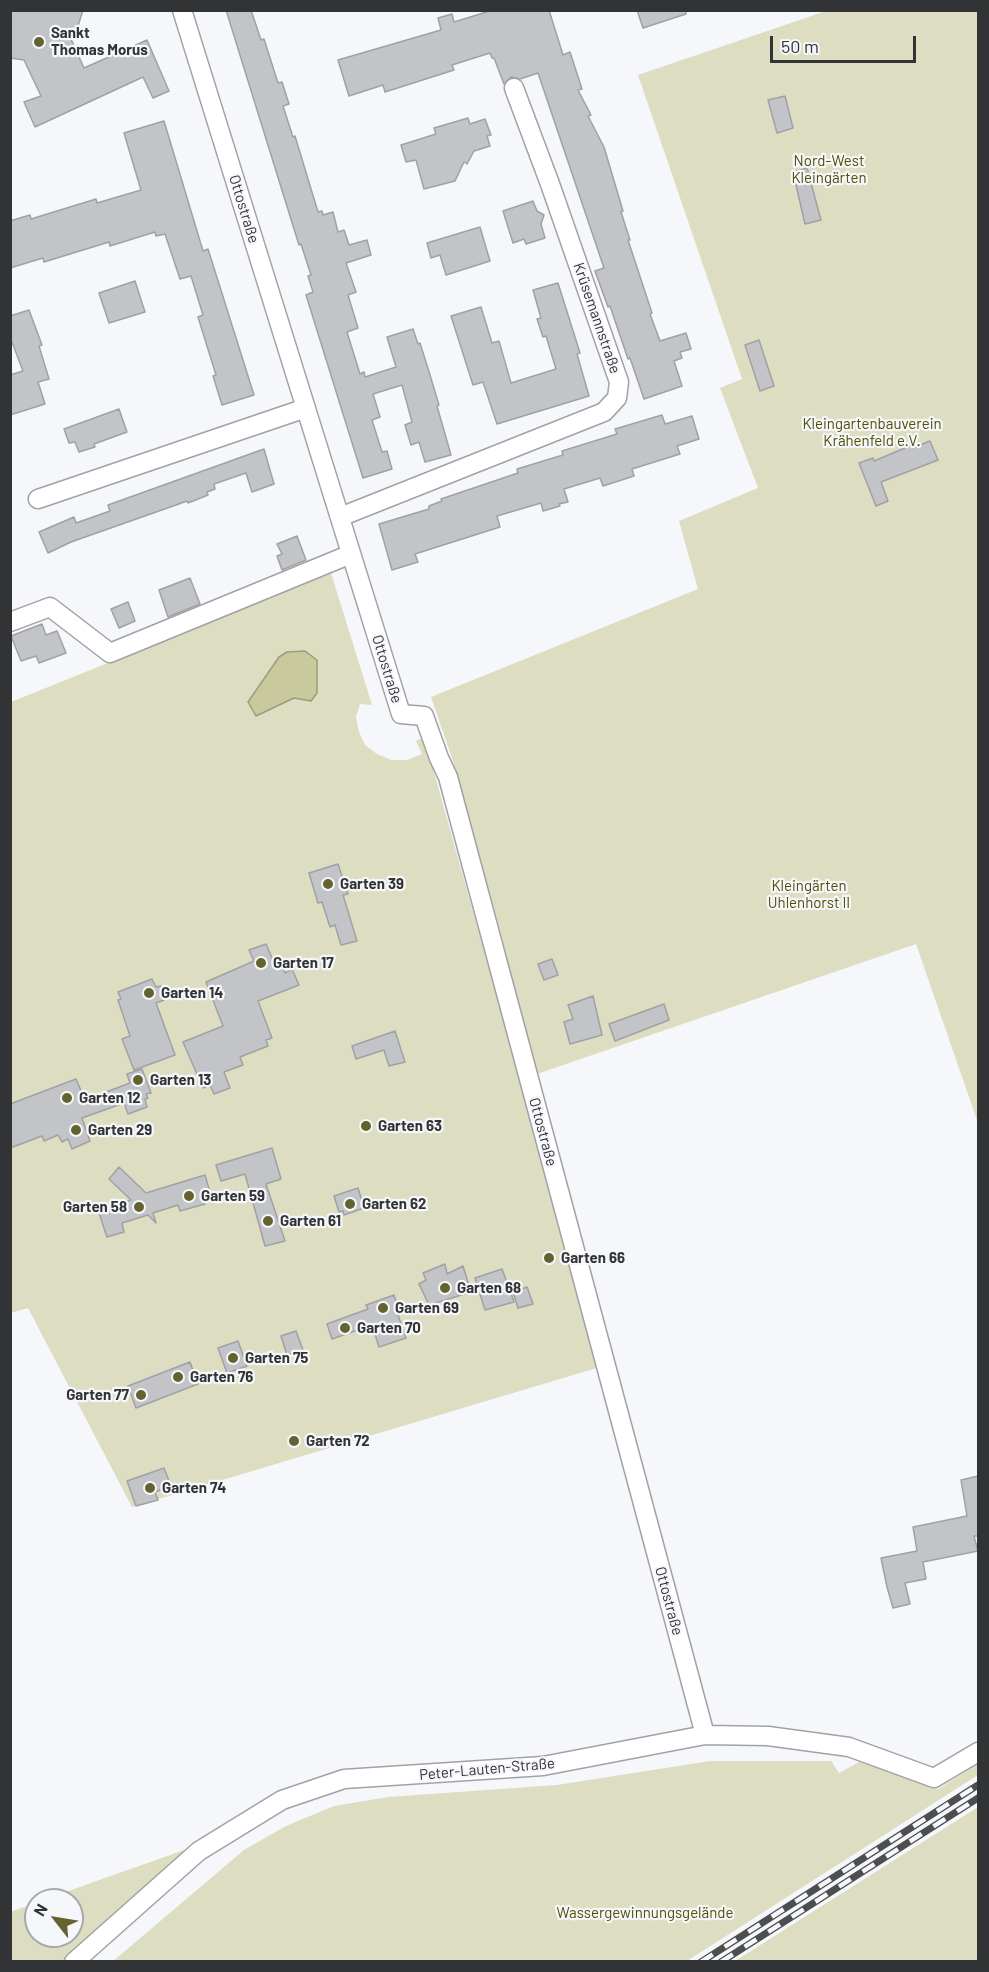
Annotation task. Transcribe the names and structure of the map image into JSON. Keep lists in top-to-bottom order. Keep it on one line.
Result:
{"streets":{"street":["Ottostraße","Krüsemannstraße","Peter-Lauten-Straße"]},"crossings":[["Ottostraße","Krüsemannstraße"],["Ottostraße","Peter-Lauten-Straße"]],"parks":["Nord-West Kleingärten","Kleingartenbauverein Krähenfeld e.V.","Kleingärten Uhlenhorst II","Wassergewinnungsgelände"],"places":["Sankt Thomas Morus","Garten 39","Garten 17","Garten 14","Garten 13","Garten 12","Garten 63","Garten 29","Garten 59","Garten 62","Garten 58","Garten 61","Garten 66","Garten 68","Garten 69","Garten 70","Garten 75","Garten 76","Garten 77","Garten 72","Garten 74"],"scale_bar":"50 m","north":"top left"}
